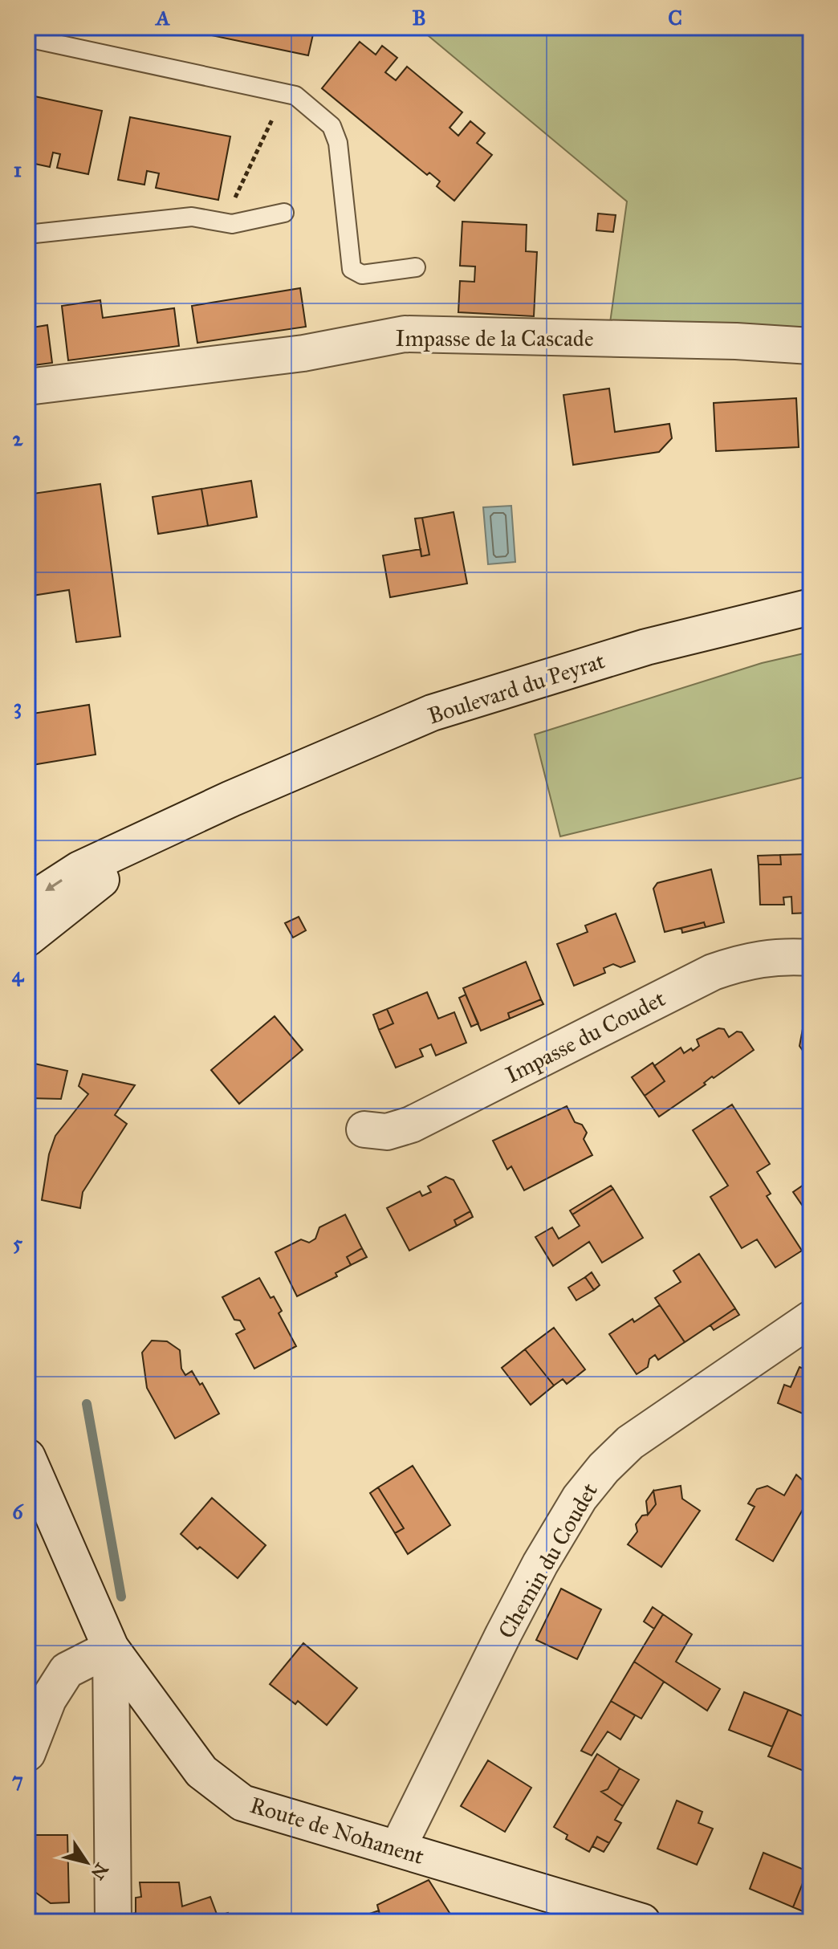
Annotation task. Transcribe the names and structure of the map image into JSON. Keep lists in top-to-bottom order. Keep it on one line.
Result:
{"streets":{"street":["Impasse de la Cascade","Boulevard du Peyrat","Impasse du Coudet","Chemin du Coudet","Route de Nohanent"]},"crossings":[["Chemin du Coudet","Route de Nohanent"]],"north":"bottom right","grid":{"columns":["A","B","C"],"rows":["1","2","3","4","5","6","7"]}}
